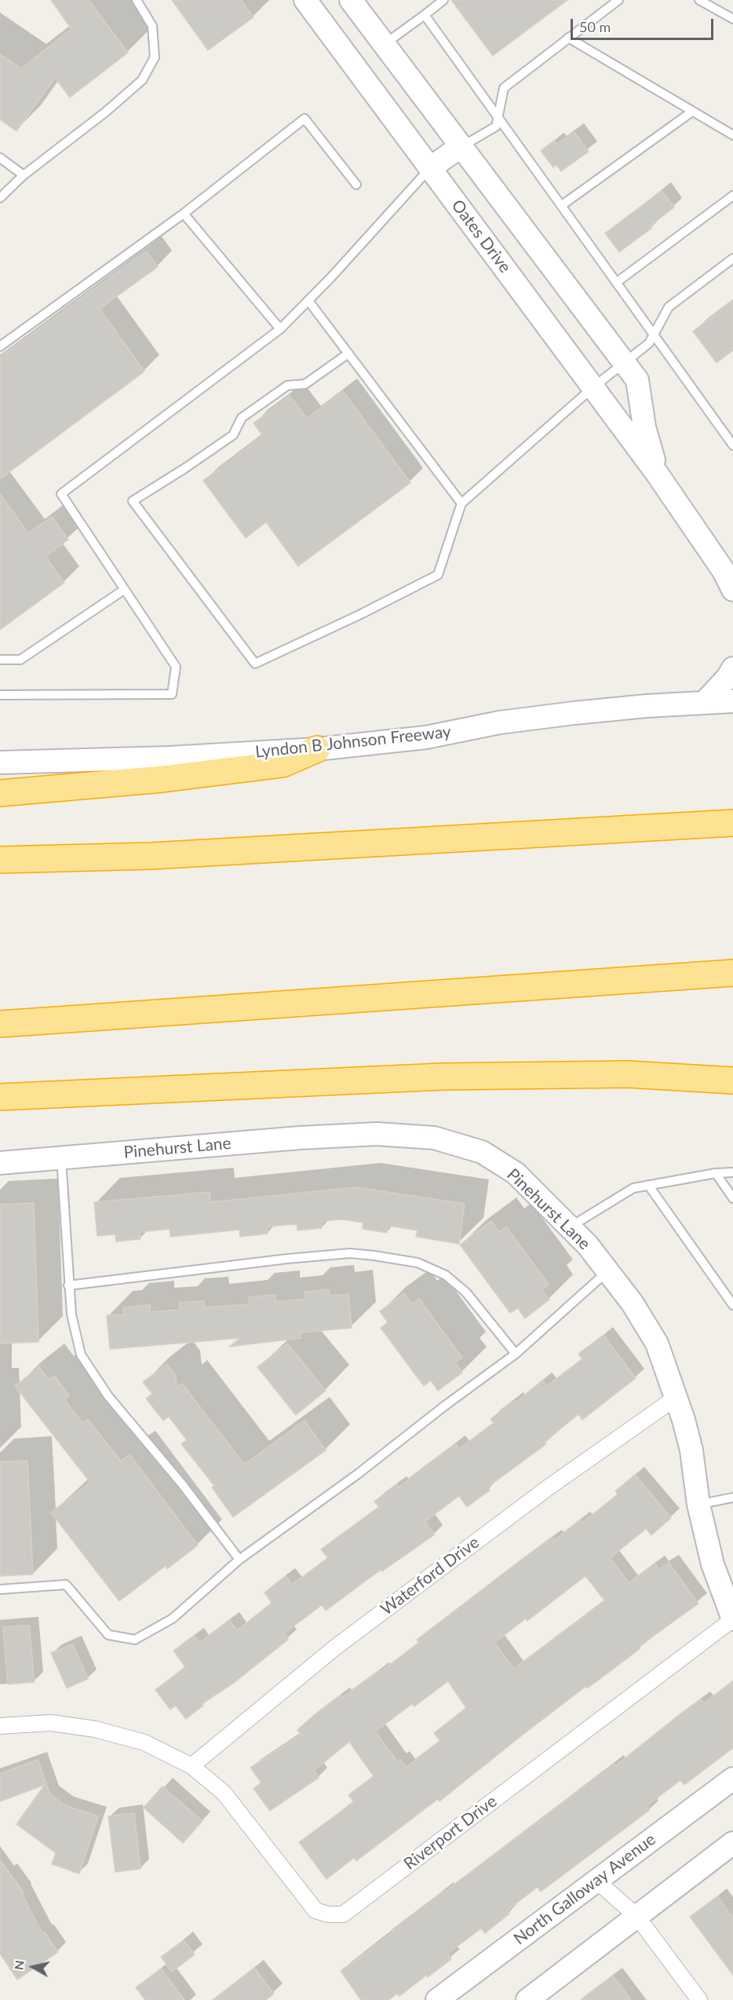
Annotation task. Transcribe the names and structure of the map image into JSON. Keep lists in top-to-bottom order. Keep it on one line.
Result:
{"streets":{"main road":["Oates Drive","Lyndon B Johnson Freeway","Pinehurst Lane","North Galloway Avenue"],"street":["Waterford Drive","Riverport Drive"]},"crossings":[["Pinehurst Lane","Waterford Drive"],["Pinehurst Lane","Riverport Drive"],["Waterford Drive","Riverport Drive"]],"scale_bar":"50 m","north":"left"}
